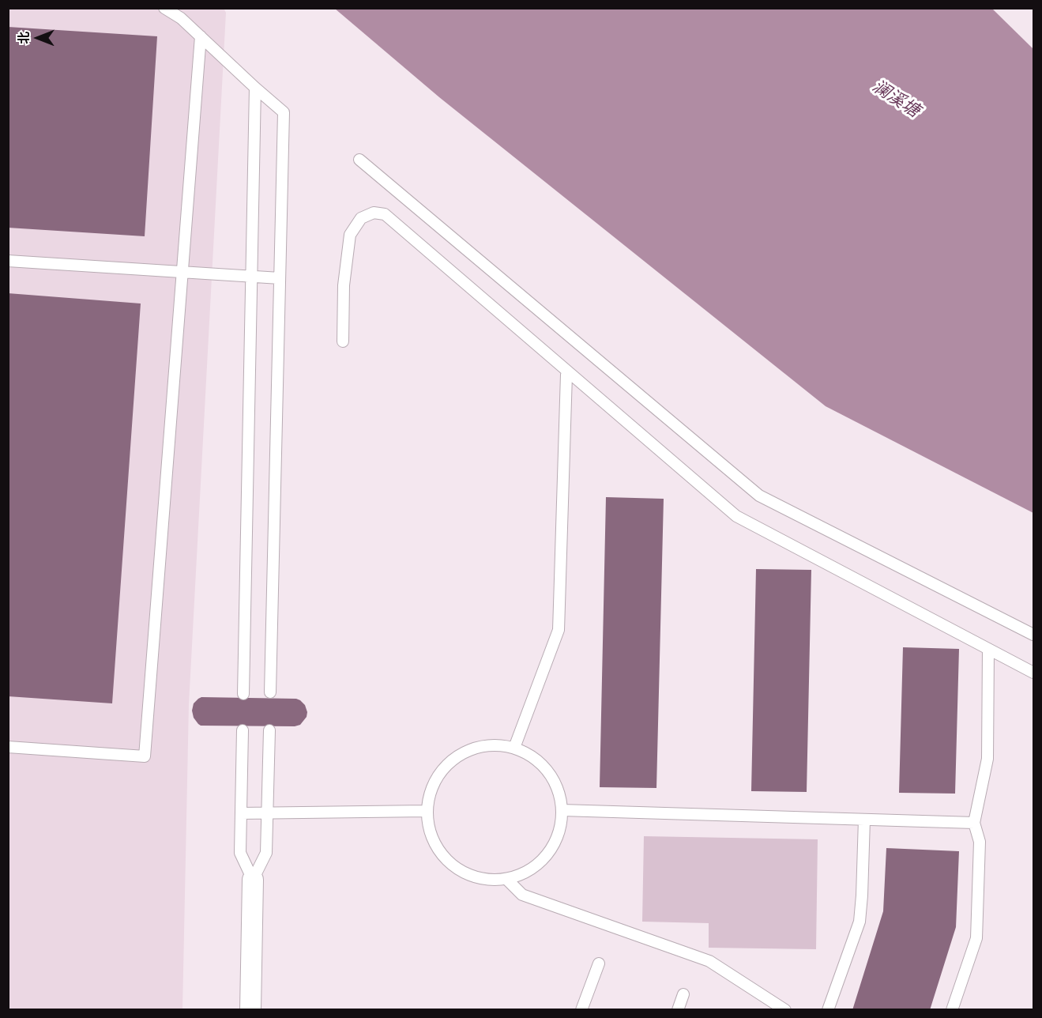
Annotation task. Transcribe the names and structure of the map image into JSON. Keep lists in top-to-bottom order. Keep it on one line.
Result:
{"water":["澜溪塘"],"north":"left"}
